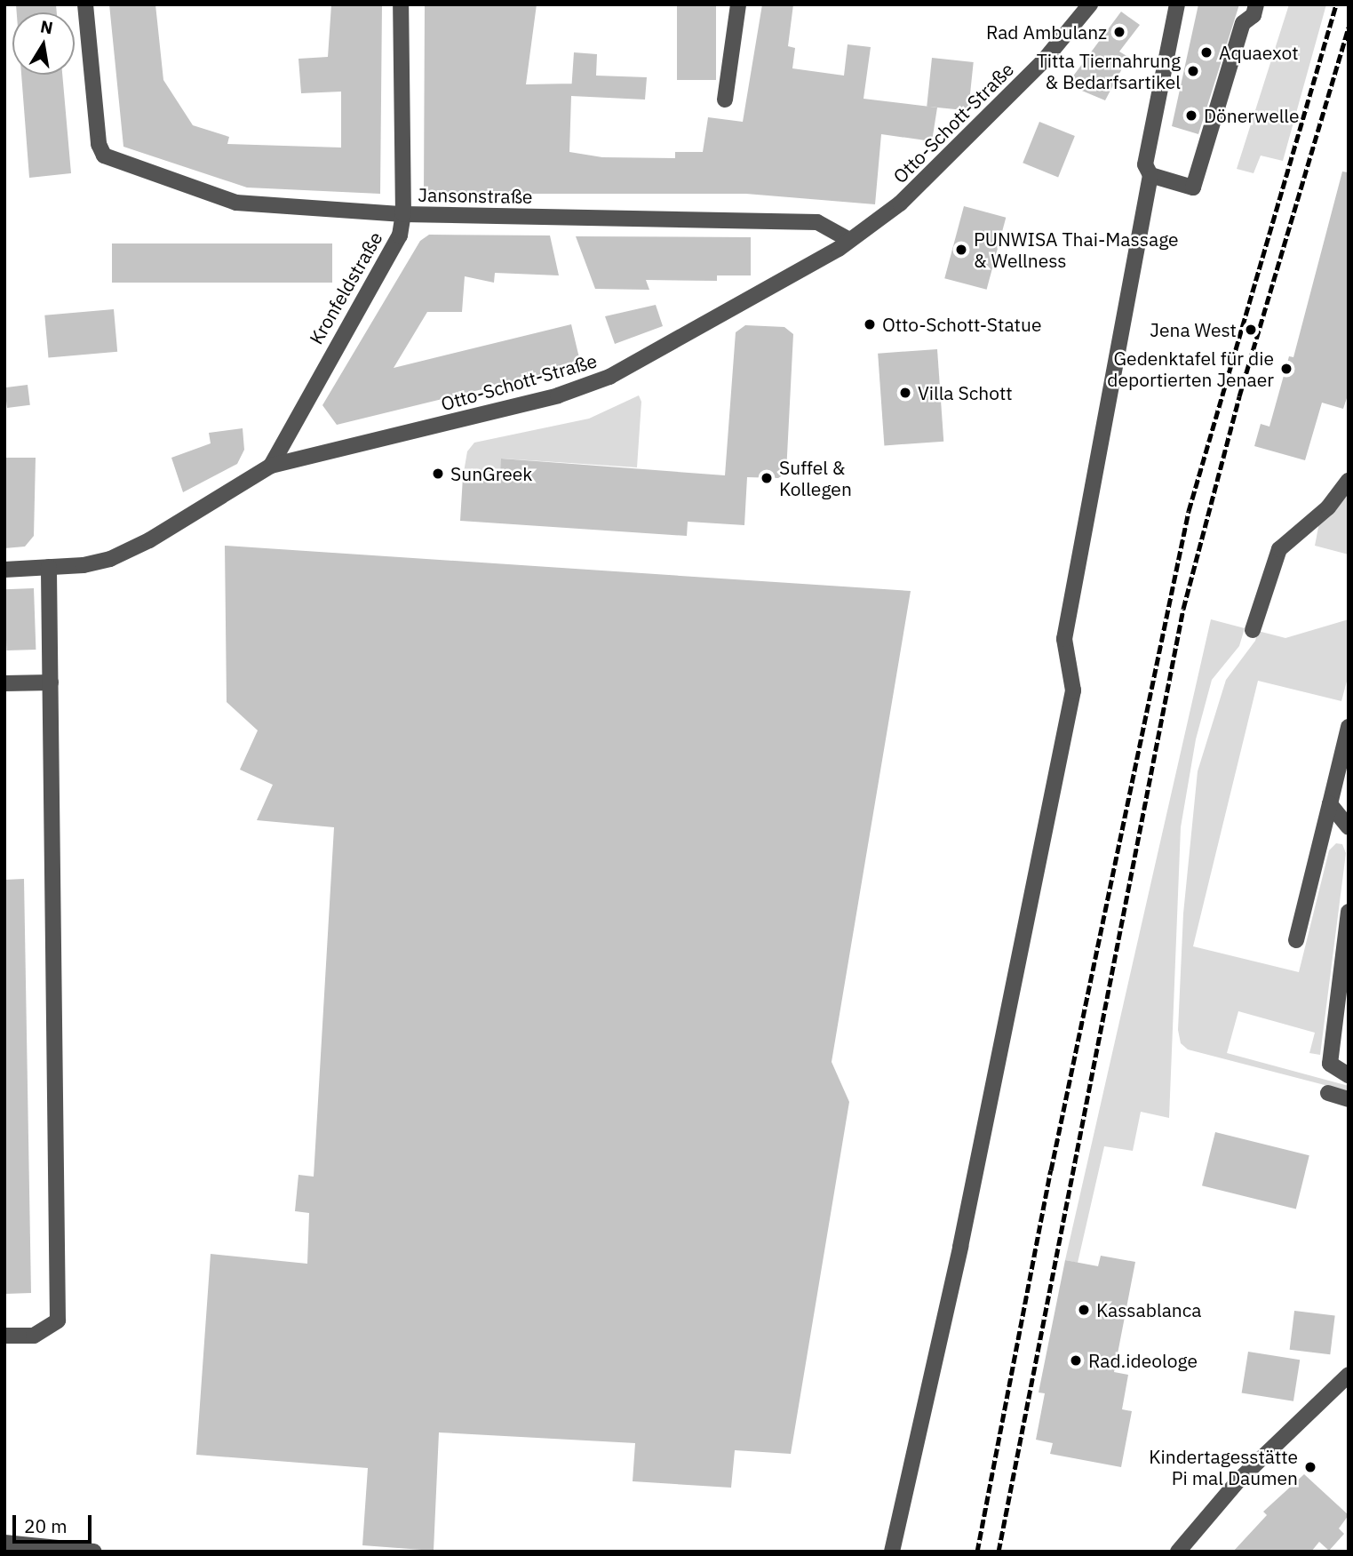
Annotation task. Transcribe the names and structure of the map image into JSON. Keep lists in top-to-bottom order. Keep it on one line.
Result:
{"streets":{"street":["Otto-Schott-Straße","Jansonstraße","Kronfeldstraße"]},"crossings":[["Otto-Schott-Straße","Jansonstraße"],["Otto-Schott-Straße","Kronfeldstraße"],["Jansonstraße","Kronfeldstraße"]],"places":["Rad Ambulanz","Aquaexot","Titta Tiernahrung & Bedarfsartikel","Dönerwelle","PUNWISA Thai-Massage & Wellness","Otto-Schott-Statue","Jena West","Gedenktafel für die deportierten Jenaer","Villa Schott","SunGreek","Suffel & Kollegen","Kassablanca","Rad.ideologe","Kindertagesstätte Pi mal Daumen"],"scale_bar":"20 m","north":"top"}
